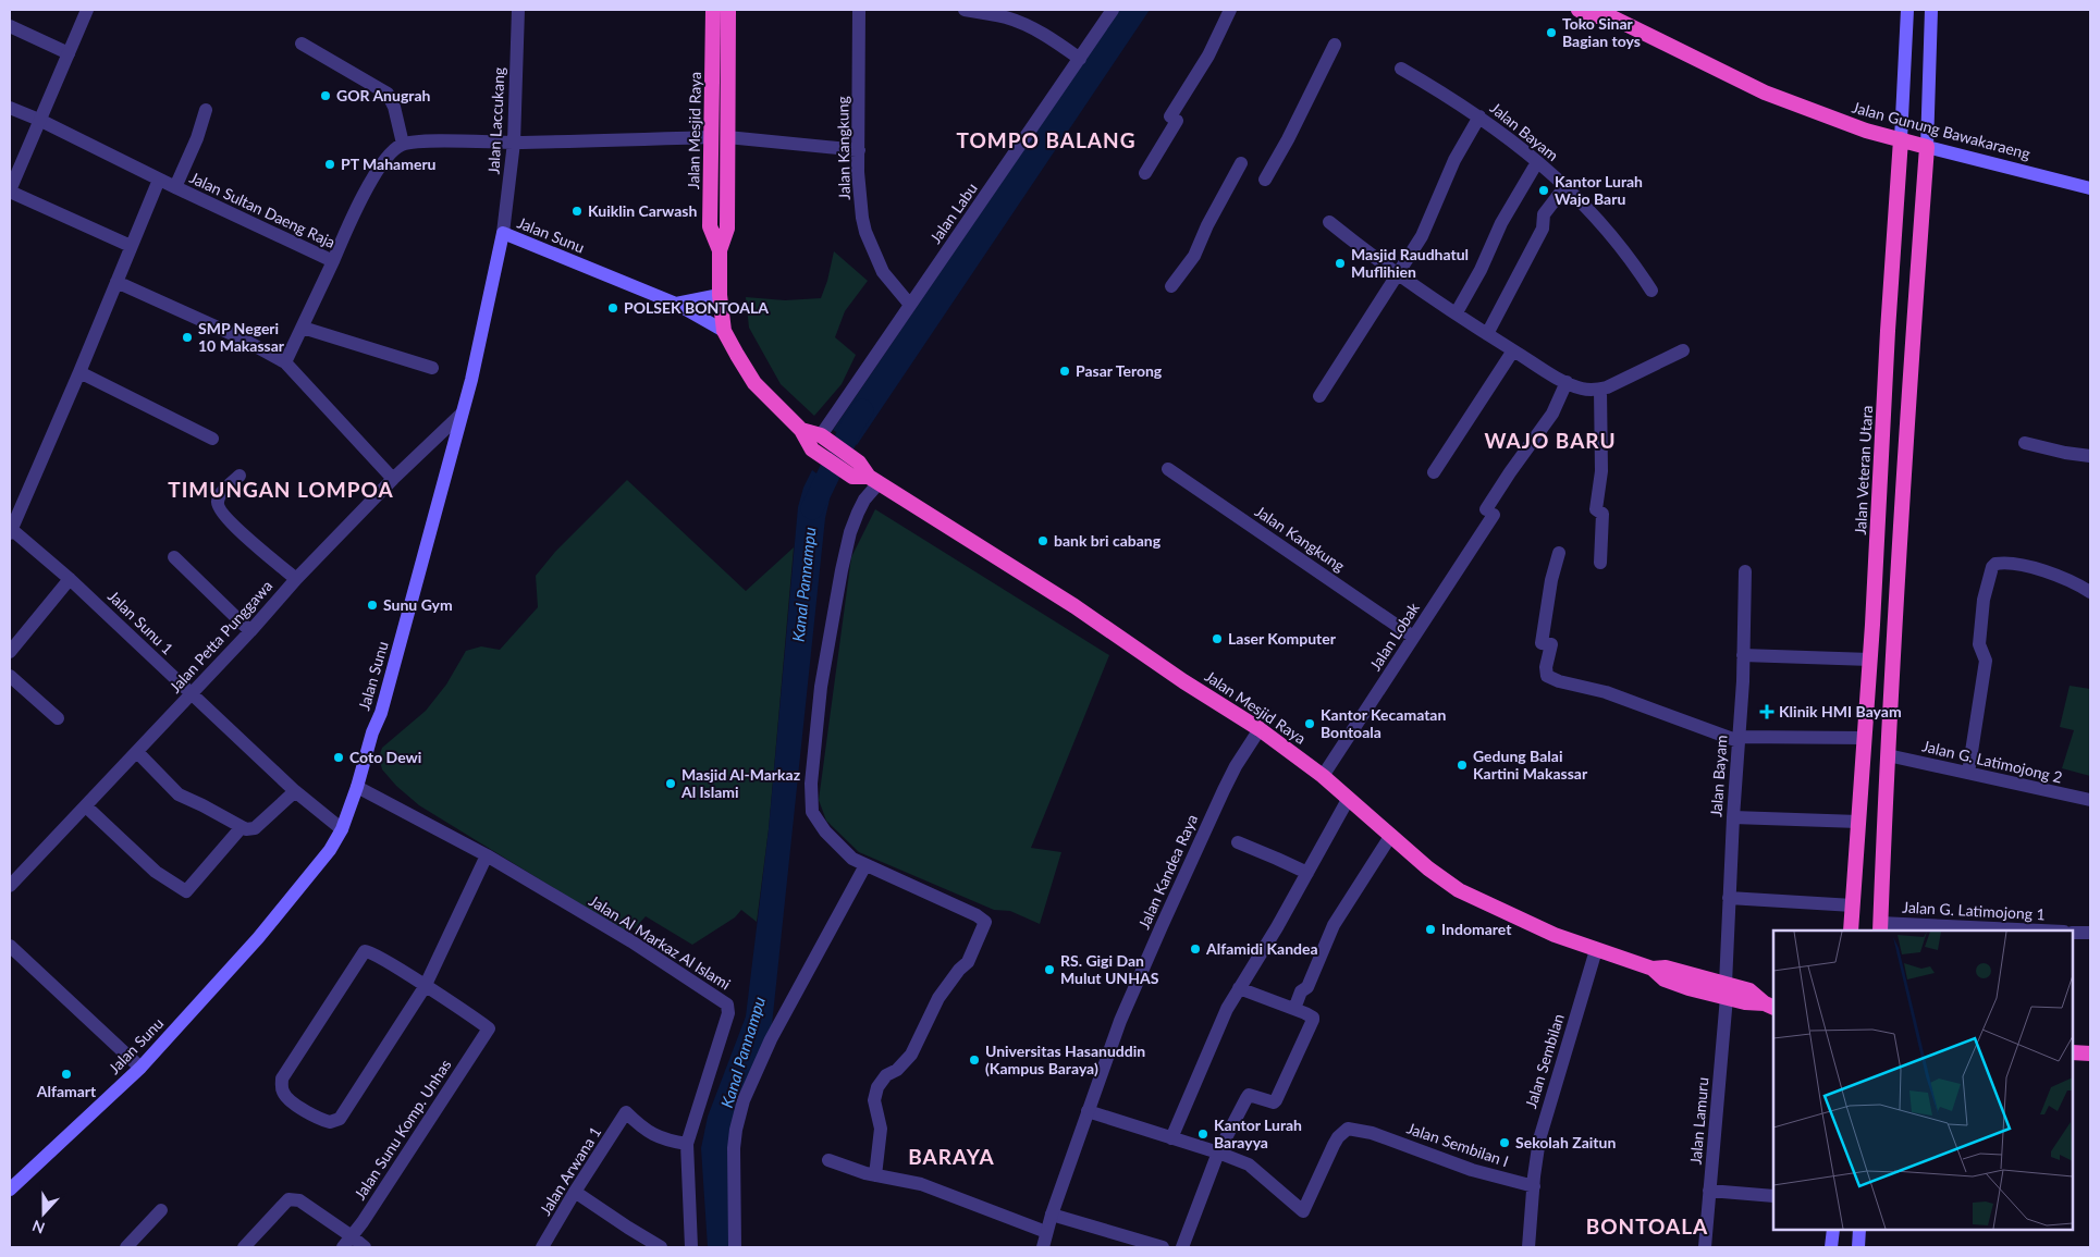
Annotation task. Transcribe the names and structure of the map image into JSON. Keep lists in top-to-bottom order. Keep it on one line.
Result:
{"streets":{"highway":["Jalan Mesjid Raya","Jalan Gunung Bawakaraeng","Jalan Veteran Utara"],"main road":["Jalan Sunu"],"street":["Jalan Laccukang","Jalan Bayam","Jalan Kangkung","Jalan Sultan Daeng Raja","Jalan Labu","Jalan Sunu 1","Jalan Petta Punggawa","Jalan Lobak","Jalan G. Latimojong 2","Jalan Kandea Raya","Jalan G. Latimojong 1","Jalan Al Markaz Al Islami","Jalan Sembilan","Jalan Lamuru","Jalan Sunu Komp. Unhas","Jalan Sembilan I","Jalan Arwana 1"]},"crossings":[["Jalan Laccukang","Jalan Sunu"],["Jalan Mesjid Raya","Jalan Bayam"],["Jalan Mesjid Raya","Jalan Labu"],["Jalan Mesjid Raya","Jalan Sunu"],["Jalan Mesjid Raya","Jalan Lobak"],["Jalan Mesjid Raya","Jalan Kandea Raya"],["Jalan Mesjid Raya","Jalan Sembilan"],["Jalan Mesjid Raya","Jalan Lamuru"],["Jalan Gunung Bawakaraeng","Jalan Veteran Utara"],["Jalan Bayam","Jalan Lamuru"],["Jalan Kangkung","Jalan Labu"],["Jalan Kangkung","Jalan Lobak"],["Jalan Sunu","Jalan Sunu 1"],["Jalan Sunu","Jalan Petta Punggawa"],["Jalan Sunu","Jalan Al Markaz Al Islami"],["Jalan Sunu 1","Jalan Petta Punggawa"],["Jalan Al Markaz Al Islami","Jalan Arwana 1"],["Jalan Sembilan","Jalan Sembilan I"]],"districts":["TOMPO BALANG","WAJO BARU","TIMUNGAN LOMPOA","BARAYA","BONTOALA"],"water":["Kanal Pannampu"],"places":{"other":["Toko Sinar Bagian toys","GOR Anugrah","PT Mahameru","Kantor Lurah Wajo Baru","Kuiklin Carwash","Masjid Raudhatul Muflihien","POLSEK BONTOALA","SMP Negeri 10 Makassar","Pasar Terong","bank bri cabang","Sunu Gym","Laser Komputer","Kantor Kecamatan Bontoala","Coto Dewi","Gedung Balai Kartini Makassar","Masjid Al-Markaz Al Islami","Indomaret","Alfamidi Kandea","RS. Gigi Dan Mulut UNHAS","Universitas Hasanuddin (Kampus Baraya)","Alfamart","Kantor Lurah Barayya","Sekolah Zaitun"],"health":["Klinik HMI Bayam"]},"north":"bottom"}
